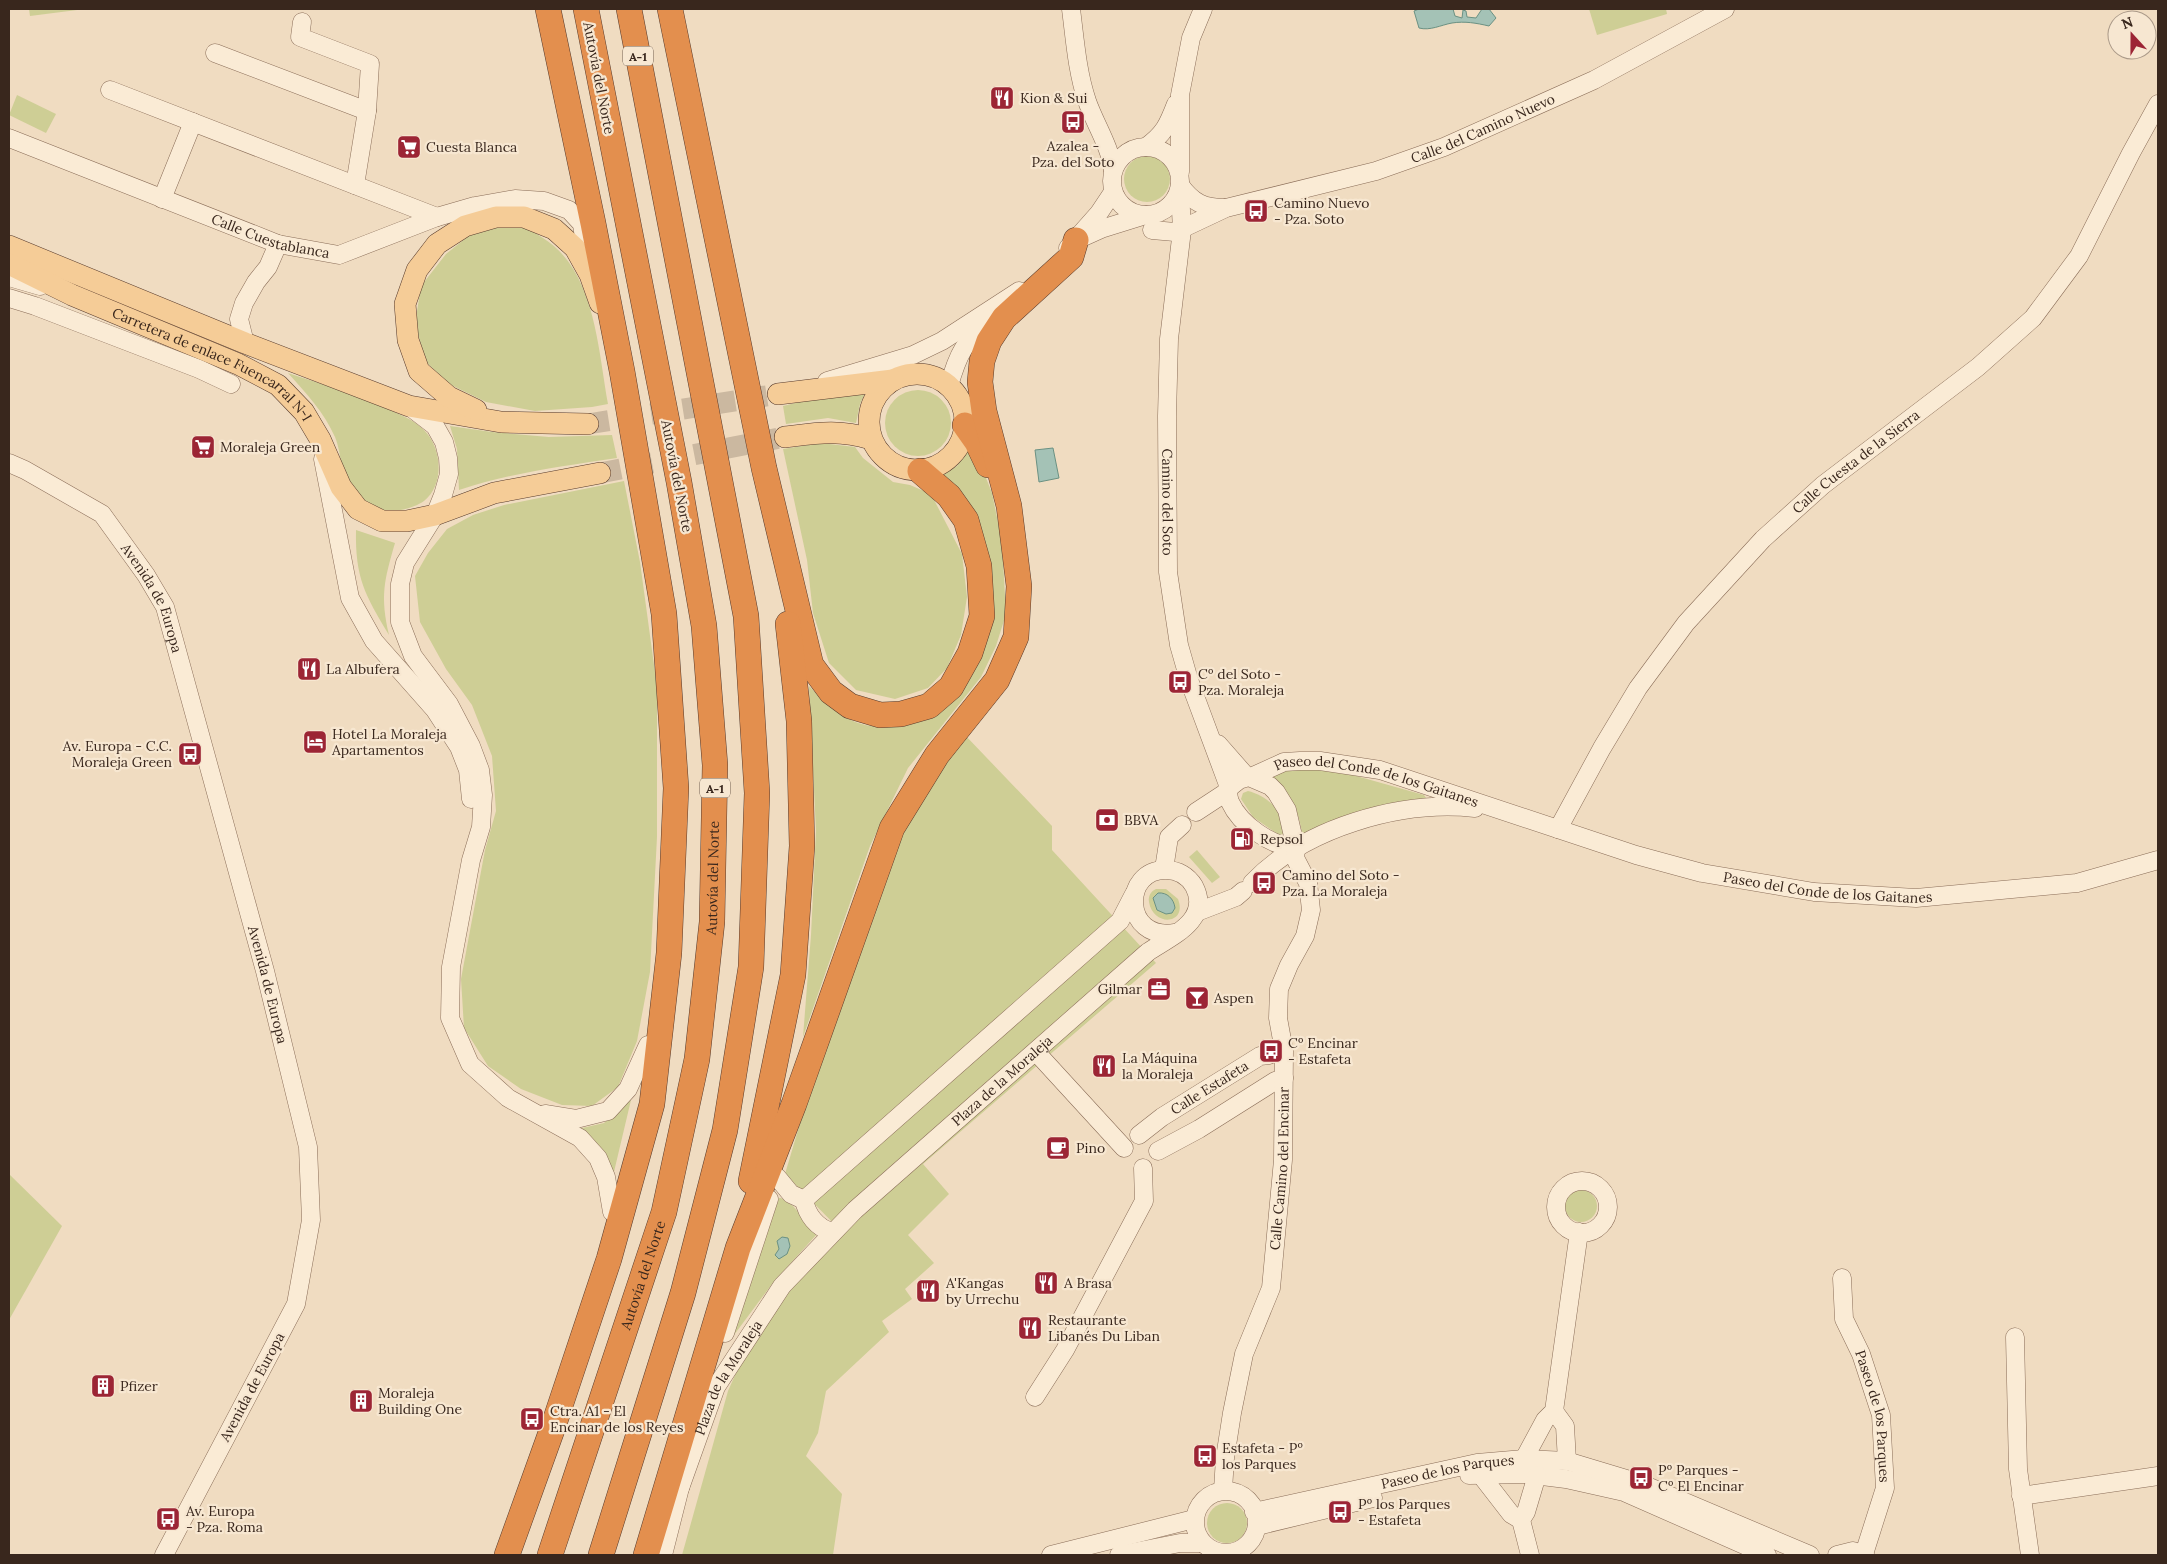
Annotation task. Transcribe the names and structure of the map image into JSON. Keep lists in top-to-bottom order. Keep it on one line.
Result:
{"streets":{"highway":["A-1","Autovía del Norte"],"main road":["Carretera de enlace Fuencarral N-I"],"street":["Calle del Camino Nuevo","Calle Cuestablanca","Calle Cuesta de la Sierra","Camino del Soto","Avenida de Europa","Paseo del Conde de los Gaitanes","Plaza de la Moraleja","Calle Estafeta","Calle Camino del Encinar","Paseo de los Parques"]},"crossings":[["Calle del Camino Nuevo","Camino del Soto"],["Calle Cuestablanca","Carretera de enlace Fuencarral N-I"],["Calle Cuesta de la Sierra","Paseo del Conde de los Gaitanes"],["Camino del Soto","Paseo del Conde de los Gaitanes"],["Paseo del Conde de los Gaitanes","Plaza de la Moraleja"],["Paseo del Conde de los Gaitanes","Calle Camino del Encinar"],["Plaza de la Moraleja","Calle Camino del Encinar"],["Calle Estafeta","Calle Camino del Encinar"],["Calle Camino del Encinar","Paseo de los Parques"]],"places":{"restaurant":["Kion & Sui","La Albufera","La Máquina la Moraleja","A Brasa","A'Kangas by Urrechu","Restaurante Libanés Du Liban"],"bus stop":["Azalea - Pza. del Soto","Camino Nuevo - Pza. Soto","Cº del Soto - Pza. Moraleja","Av. Europa - C.C. Moraleja Green","Camino del Soto - Pza. La Moraleja","Cº Encinar - Estafeta","Ctra. A1 - El Encinar de los Reyes","Estafeta - Pº los Parques","Pº Parques - Cº El Encinar","Pº los Parques - Estafeta","Av. Europa - Pza. Roma"],"supermarket":["Cuesta Blanca","Moraleja Green"],"hotel":["Hotel La Moraleja Apartamentos"],"bank":["BBVA"],"fuel station":["Repsol"],"office":["Gilmar"],"bar":["Aspen"],"cafe":["Pino"],"building":["Pfizer","Moraleja Building One"]},"north":"top"}
